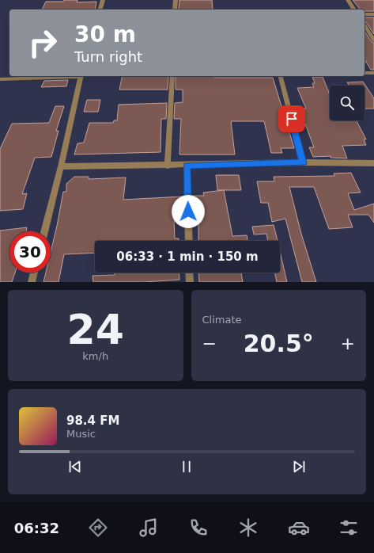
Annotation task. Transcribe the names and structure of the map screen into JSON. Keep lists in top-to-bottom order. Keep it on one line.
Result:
{"page":{"turn":["30 m","Turn right"],"limit":"30","trip":"06:33 · 1 min · 150 m","tile":[["24","km/h"],"Climate"],"heat":["−","20.5°","+"],"song":["98.4 FM","Music"],"tabs":"06:32"}}
